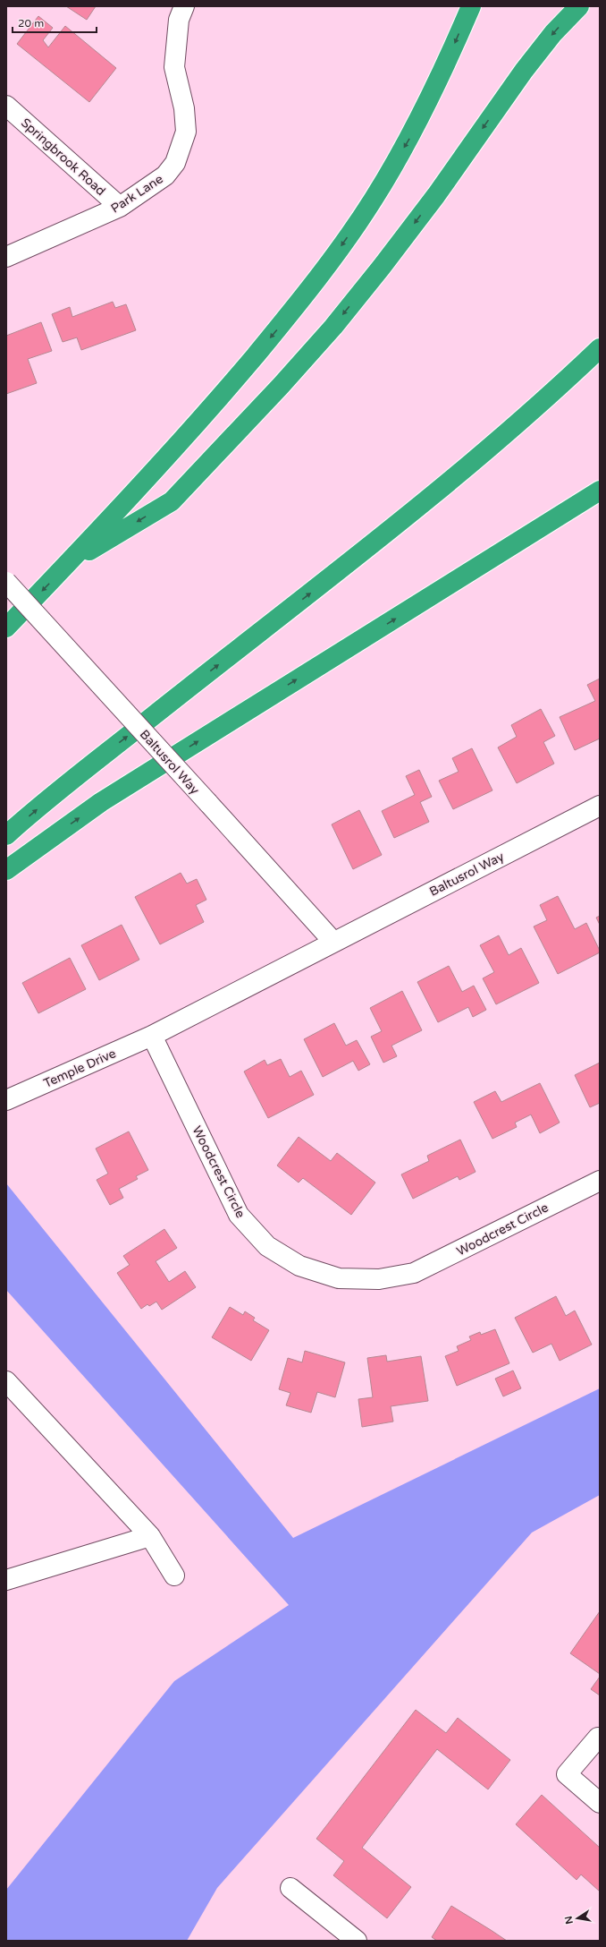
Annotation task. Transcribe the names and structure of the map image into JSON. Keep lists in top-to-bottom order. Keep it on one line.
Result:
{"streets":{"street":["Springbrook Road","Park Lane","Baltusrol Way","Temple Drive","Woodcrest Circle"]},"crossings":[["Springbrook Road","Park Lane"],["Baltusrol Way","Temple Drive"],["Baltusrol Way","Woodcrest Circle"],["Temple Drive","Woodcrest Circle"]],"scale_bar":"20 m","north":"left"}
